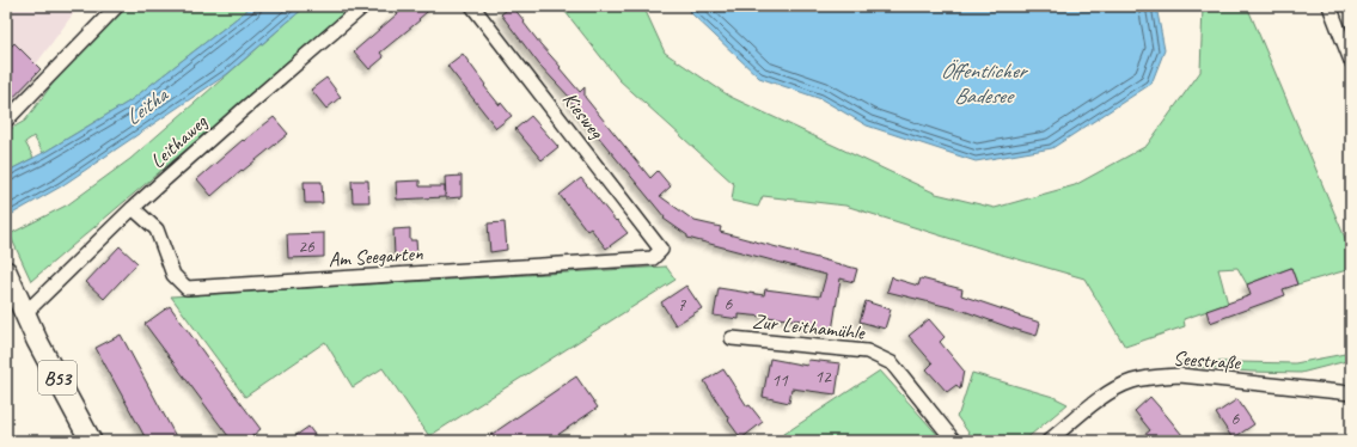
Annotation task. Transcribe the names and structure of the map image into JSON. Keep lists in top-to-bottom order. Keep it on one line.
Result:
{"streets":{"main road":["B53"],"street":["Kiesweg","Leithaweg","Am Seegarten","Zur Leithamühle","Seestraße"]},"crossings":[["Kiesweg","Am Seegarten"],["Leithaweg","Am Seegarten"],["Leithaweg","B53"]],"water":["Öffentlicher Badesee","Leitha"],"house_numbers":["26","6","7","12","11","6"]}
